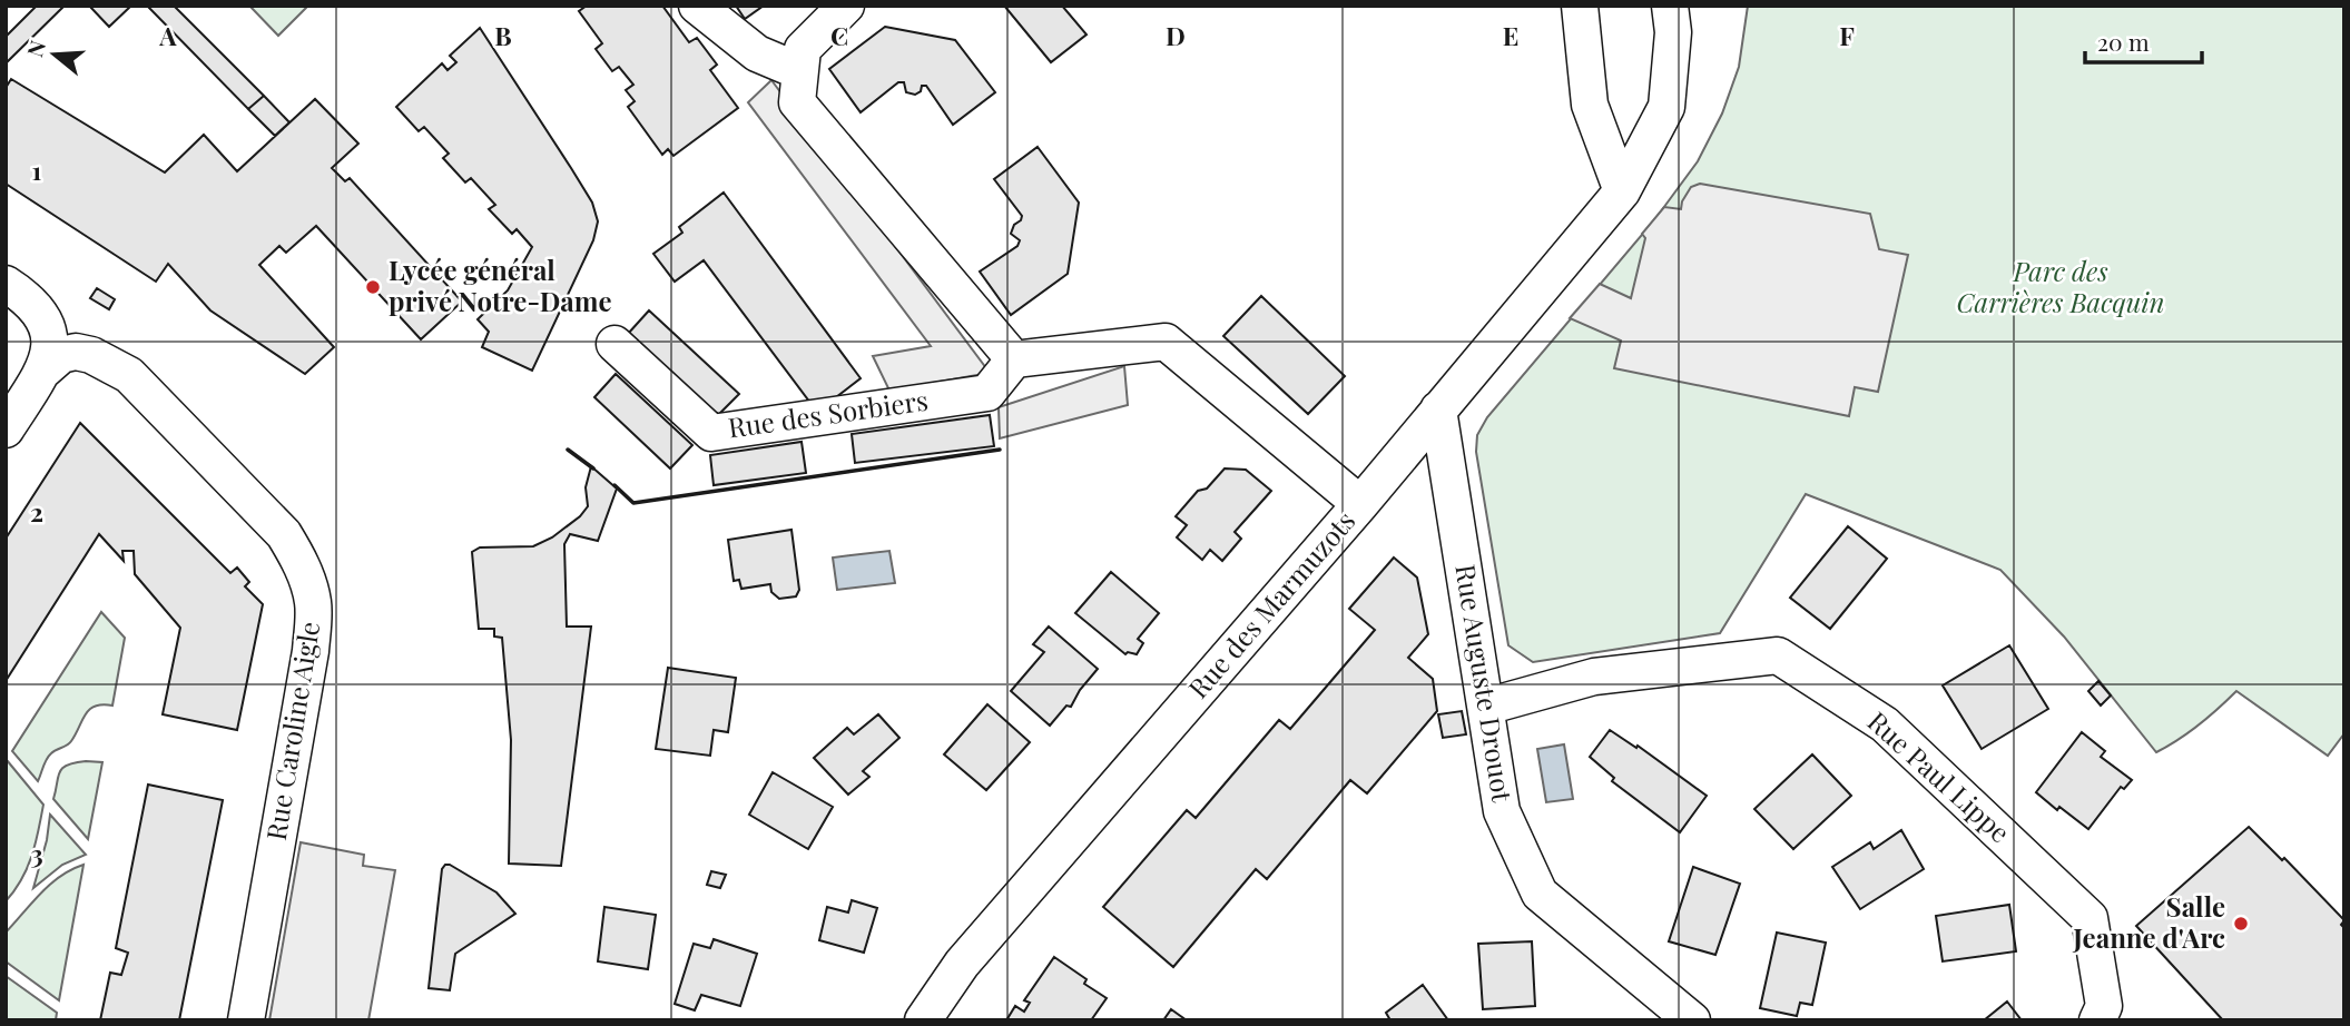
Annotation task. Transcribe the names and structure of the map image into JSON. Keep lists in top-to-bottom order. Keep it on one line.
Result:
{"streets":{"street":["Rue des Sorbiers","Rue des Marmuzots","Rue Auguste Drouot","Rue Caroline Aigle","Rue Paul Lippe"]},"crossings":[["Rue des Marmuzots","Rue Auguste Drouot"],["Rue Auguste Drouot","Rue Paul Lippe"]],"parks":["Parc des Carrières Bacquin"],"places":["Lycée général privé Notre-Dame","Salle Jeanne d'Arc"],"scale_bar":"20 m","north":"left","grid":{"columns":["A","B","C","D","E","F"],"rows":["1","2","3"]}}
